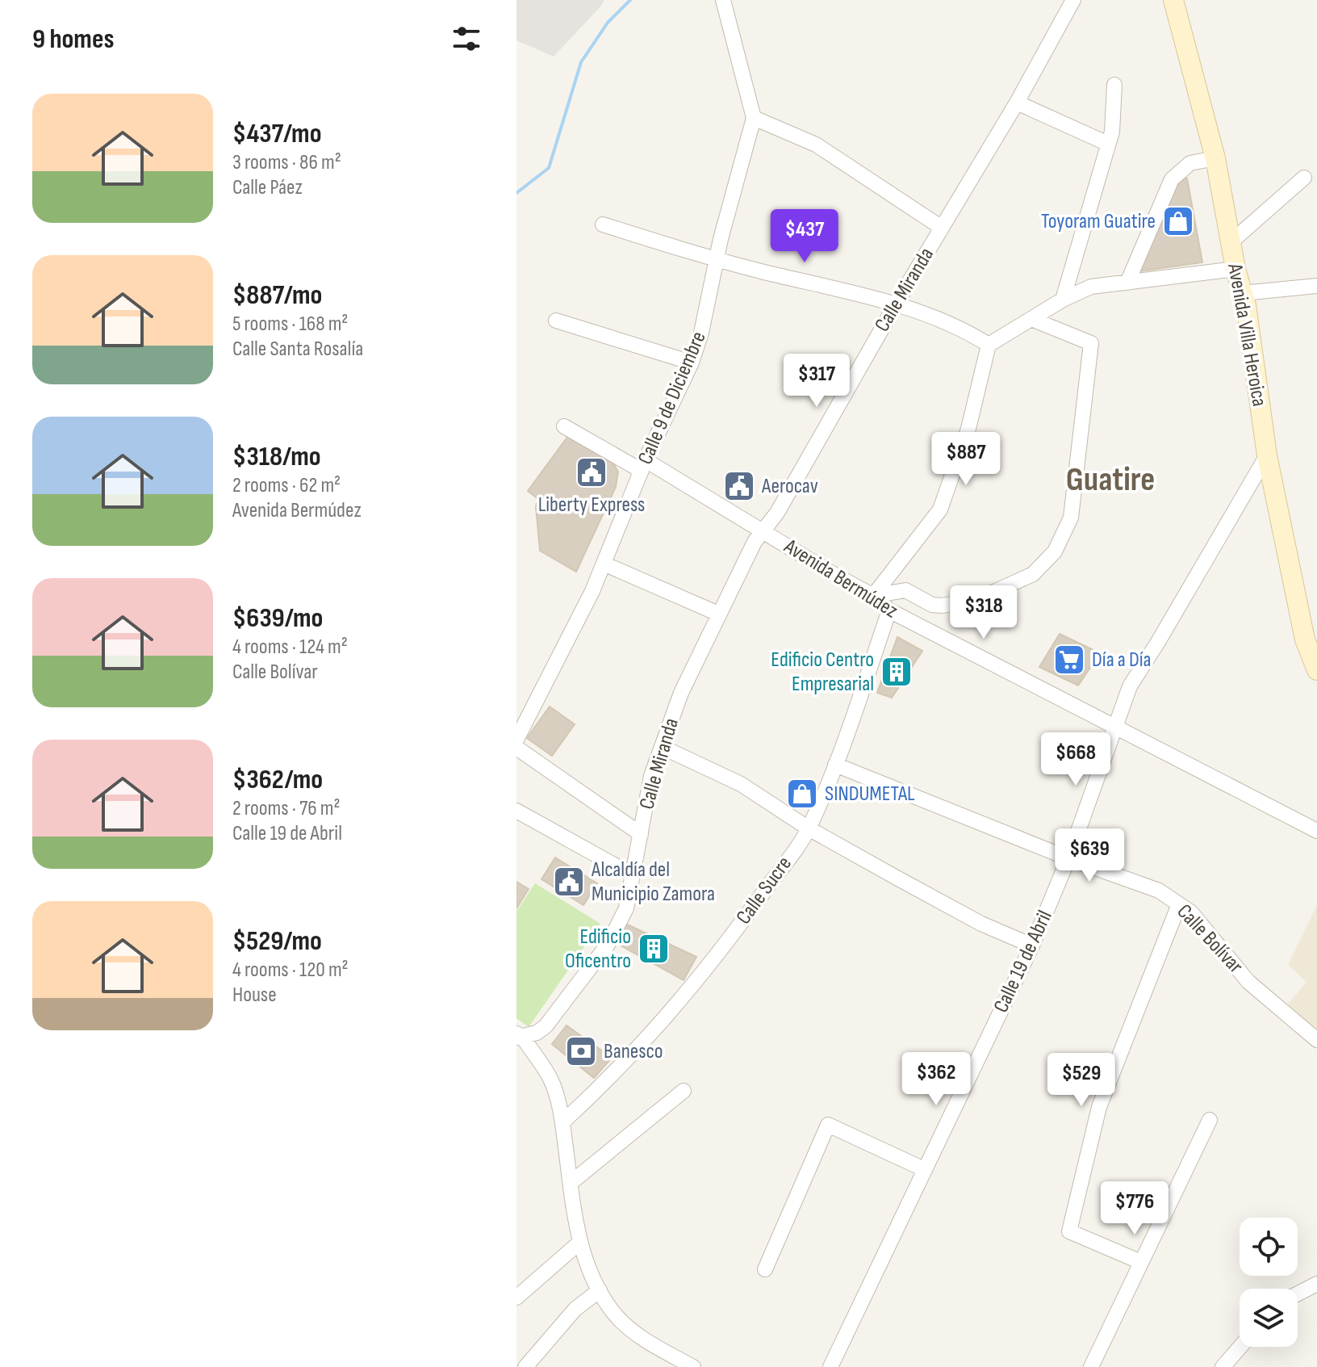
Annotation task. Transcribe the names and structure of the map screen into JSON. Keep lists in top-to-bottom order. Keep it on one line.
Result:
{"streets":{"main road":["Avenida Villa Heroica"],"street":["Calle Miranda","Calle 9 de Diciembre","Avenida Bermúdez","Calle Sucre","Calle Bolívar","Calle 19 de Abril"]},"crossings":[["Calle Miranda","Avenida Bermúdez"],["Avenida Villa Heroica","Calle 19 de Abril"],["Calle 9 de Diciembre","Avenida Bermúdez"],["Avenida Bermúdez","Calle Sucre"],["Avenida Bermúdez","Calle 19 de Abril"],["Calle Sucre","Calle Bolívar"],["Calle Bolívar","Calle 19 de Abril"]],"districts":["Guatire"],"places":{"shop":["Toyoram Guatire","SINDUMETAL"],"public building":["Liberty Express","Aerocav","Alcaldía del Municipio Zamora"],"supermarket":["Día a Día"],"building":["Edificio Centro Empresarial","Edificio Oficentro"],"bank":["Banesco"]},"page":{"heading":"9 homes","list":[{"name":"$437/mo","note":"3 rooms · 86 m² · Calle Páez"},{"name":"$887/mo","note":"5 rooms · 168 m² · Calle Santa Rosalía"},{"name":"$318/mo","note":"2 rooms · 62 m² · Avenida Bermúdez"},{"name":"$639/mo","note":"4 rooms · 124 m² · Calle Bolívar"},{"name":"$362/mo","note":"2 rooms · 76 m² · Calle 19 de Abril"},{"name":"$529/mo","note":"4 rooms · 120 m² · House"}],"price":["$437","$317","$887","$318","$668","$639","$362","$529","$776"]}}
